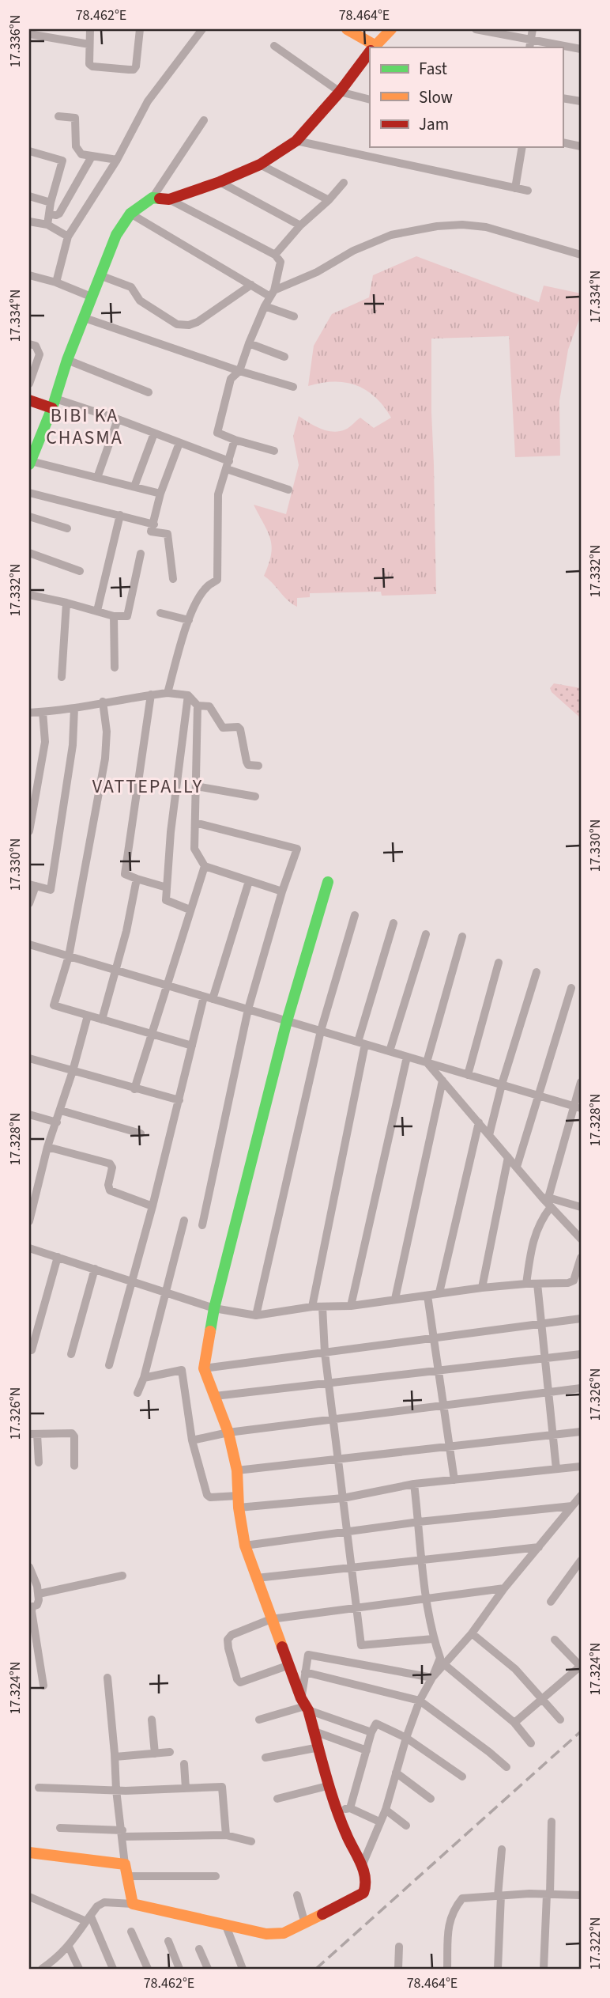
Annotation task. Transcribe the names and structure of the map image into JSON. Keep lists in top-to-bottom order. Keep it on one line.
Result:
{"districts":["BIBI KA CHASMA","VATTEPALLY"],"legend":["Fast","Slow","Jam"],"coordinates":["78.462°E","78.464°E","17.336°N","17.334°N","17.332°N","17.330°N","17.328°N","17.326°N","17.324°N","17.322°N"]}
